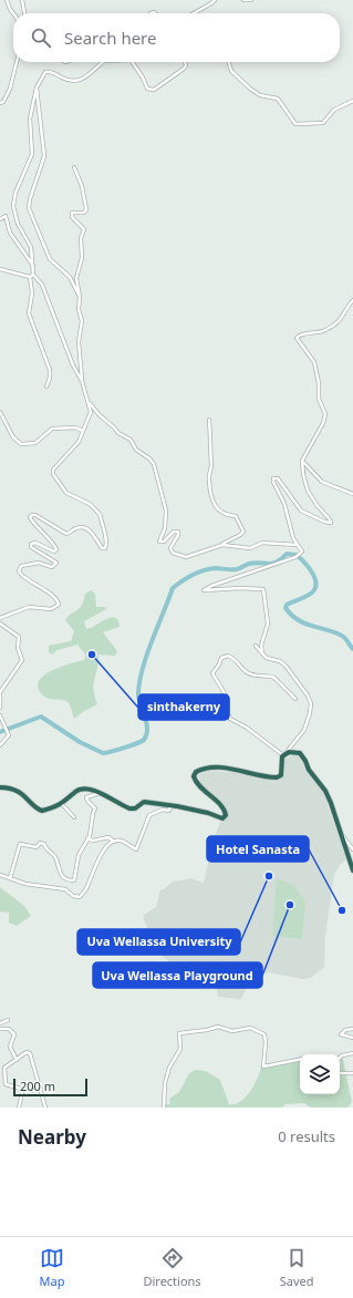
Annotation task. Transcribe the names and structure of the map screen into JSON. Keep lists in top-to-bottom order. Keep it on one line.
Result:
{"places":["sinthakerny","Uva Wellassa University","Uva Wellassa Playground","Hotel Sanasta"],"scale_bar":"200 m","page":{"search":"Search here","scale":"200 m","heading":["Nearby","0 results"],"nav":["Map","Directions","Saved"]}}
